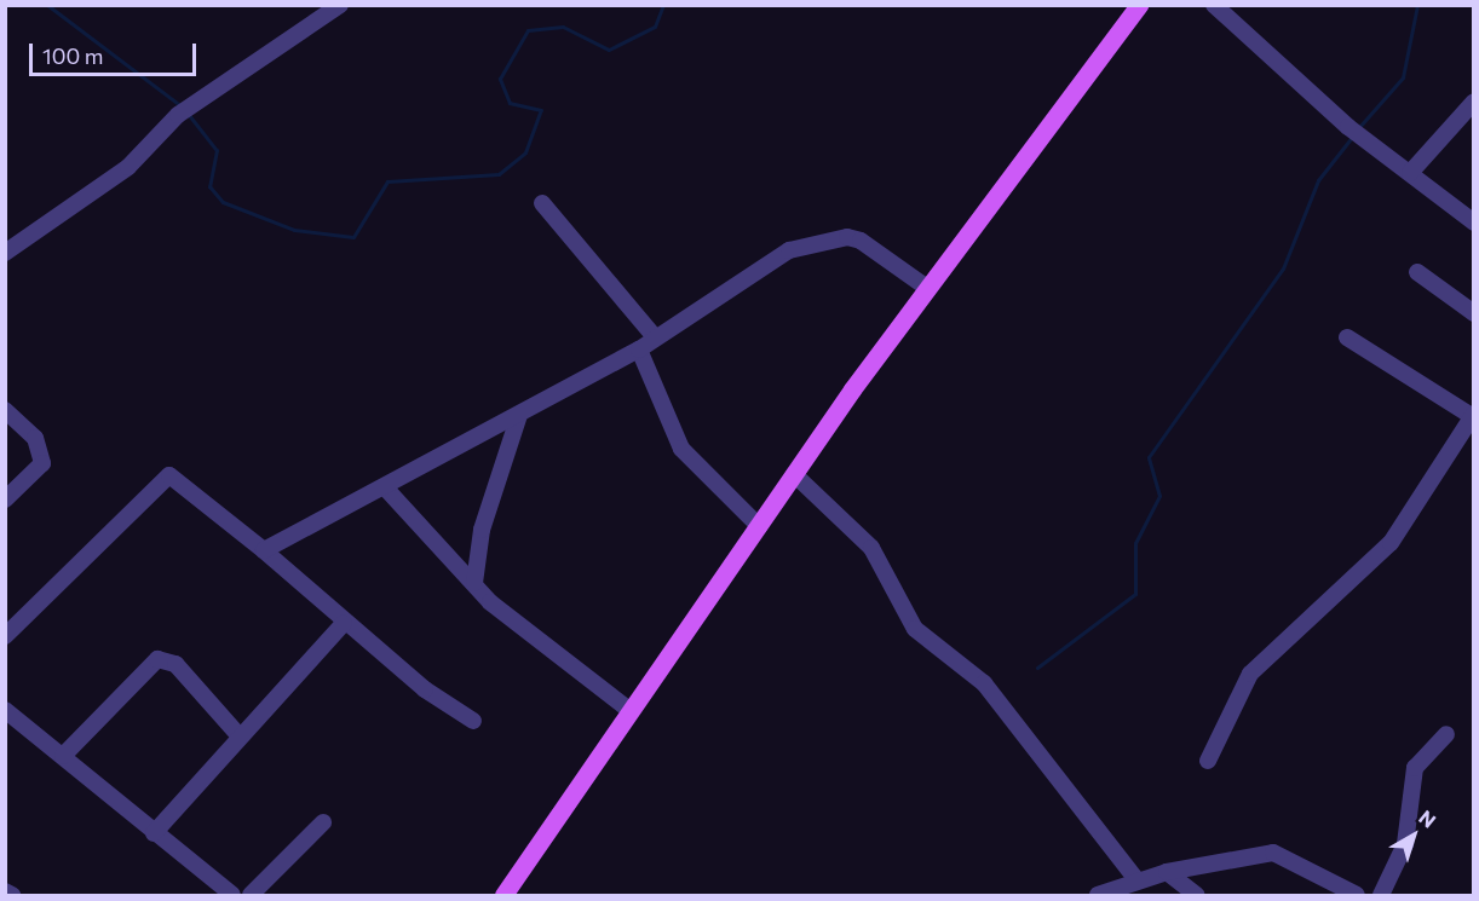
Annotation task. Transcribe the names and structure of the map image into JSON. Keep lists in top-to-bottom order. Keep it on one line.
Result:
{"scale_bar":"100 m","north":"top right"}
